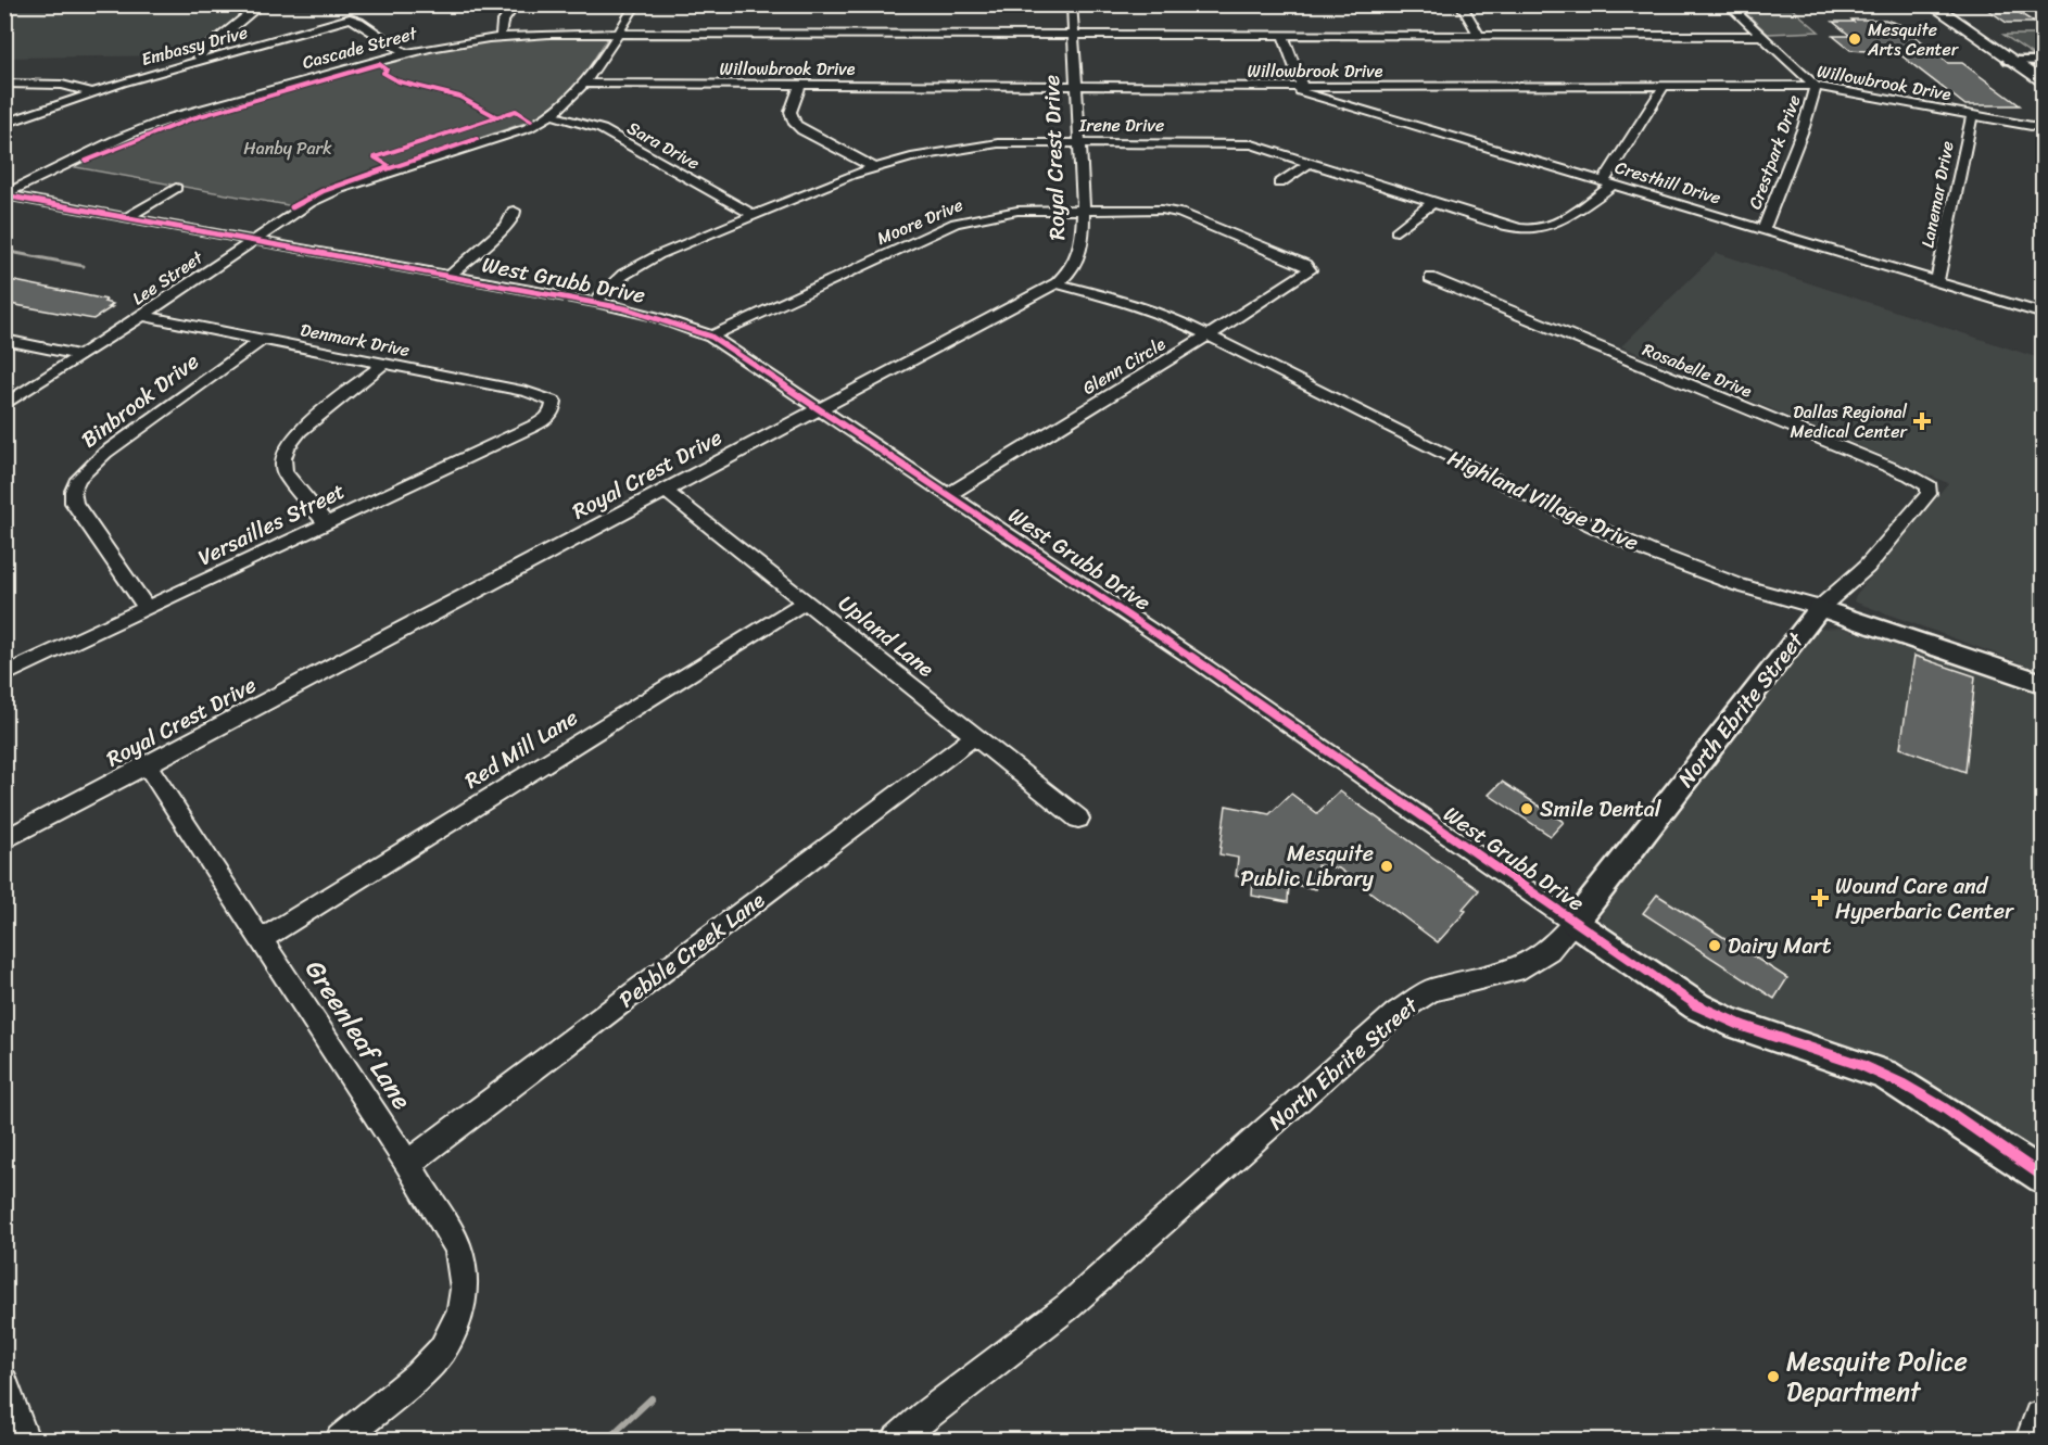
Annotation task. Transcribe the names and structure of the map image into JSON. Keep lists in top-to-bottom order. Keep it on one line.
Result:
{"streets":{"street":["Embassy Drive","Cascade Street","Willowbrook Drive","Irene Drive","Sara Drive","Crestpark Drive","Royal Crest Drive","Cresthill Drive","Lanemar Drive","Moore Drive","Lee Street","West Grubb Drive","Denmark Drive","Glenn Circle","Rosabelle Drive","Binbrook Drive","Highland Village Drive","Versailles Street","Upland Lane","North Ebrite Street","Red Mill Lane","Pebble Creek Lane","Greenleaf Lane"]},"crossings":[["Embassy Drive","Cascade Street"],["Cascade Street","Crestpark Drive"],["Cascade Street","Royal Crest Drive"],["Cascade Street","Lee Street"],["Cascade Street","West Grubb Drive"],["Willowbrook Drive","Crestpark Drive"],["Willowbrook Drive","Royal Crest Drive"],["Willowbrook Drive","Cresthill Drive"],["Willowbrook Drive","Lanemar Drive"],["Willowbrook Drive","Lee Street"],["Irene Drive","Sara Drive"],["Irene Drive","Royal Crest Drive"],["Irene Drive","Cresthill Drive"],["Irene Drive","West Grubb Drive"],["Sara Drive","Lee Street"],["Crestpark Drive","Cresthill Drive"],["Royal Crest Drive","Moore Drive"],["Royal Crest Drive","West Grubb Drive"],["Royal Crest Drive","Highland Village Drive"],["Royal Crest Drive","Upland Lane"],["Royal Crest Drive","Greenleaf Lane"],["Cresthill Drive","Lanemar Drive"],["Moore Drive","West Grubb Drive"],["Moore Drive","Glenn Circle"],["Lee Street","West Grubb Drive"],["Lee Street","Denmark Drive"],["West Grubb Drive","Glenn Circle"],["West Grubb Drive","North Ebrite Street"],["Denmark Drive","Binbrook Drive"],["Denmark Drive","Versailles Street"],["Glenn Circle","Highland Village Drive"],["Rosabelle Drive","North Ebrite Street"],["Binbrook Drive","Versailles Street"],["Highland Village Drive","North Ebrite Street"],["Upland Lane","Red Mill Lane"],["Upland Lane","Pebble Creek Lane"],["Red Mill Lane","Greenleaf Lane"],["Pebble Creek Lane","Greenleaf Lane"]],"parks":["Hanby Park"],"places":{"other":["Mesquite Arts Center","Smile Dental","Mesquite Public Library","Dairy Mart","Mesquite Police Department"],"health":["Dallas Regional Medical Center","Wound Care and Hyperbaric Center"]}}
